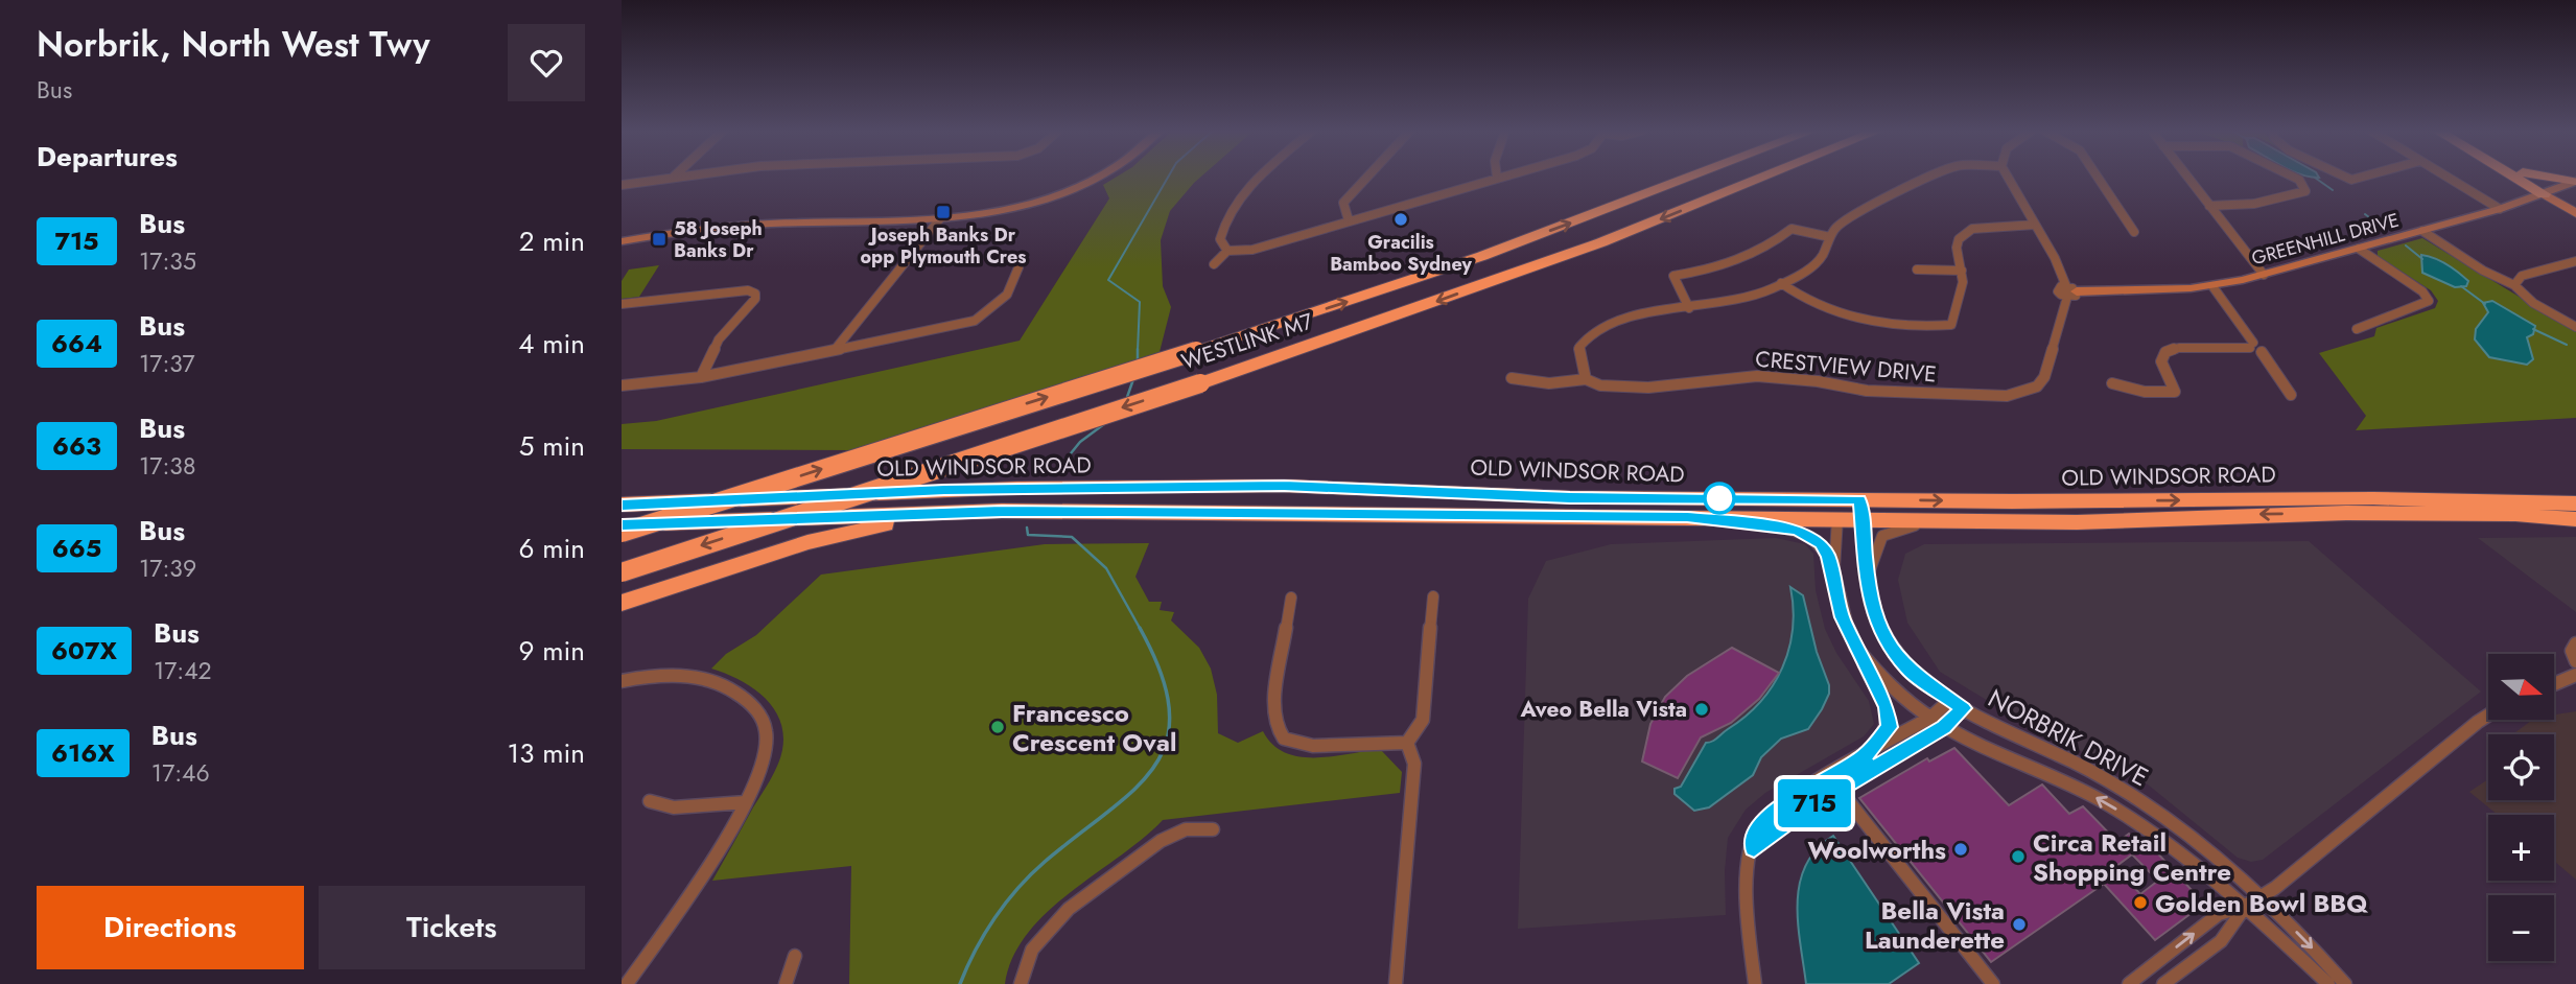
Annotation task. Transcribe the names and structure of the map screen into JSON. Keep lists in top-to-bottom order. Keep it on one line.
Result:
{"streets":{"highway":["WESTLINK M7","OLD WINDSOR ROAD"],"street":["GREENHILL DRIVE","CRESTVIEW DRIVE","NORBRIK DRIVE"]},"crossings":[["GREENHILL DRIVE","CRESTVIEW DRIVE"],["OLD WINDSOR ROAD","NORBRIK DRIVE"]],"places":{"transit":["Joseph Banks Dr opp Plymouth Cres","58 Joseph Banks Dr"],"other":["Gracilis Bamboo Sydney","Aveo Bella Vista","Francesco Crescent Oval","Woolworths","Circa Retail Shopping Centre","Golden Bowl BBQ","Bella Vista Launderette"]},"lines":["bus line 715"],"north":"right","page":{"heading":[["Norbrik, North West Twy","Bus"],"Departures"],"on_map":"715","list":[{"mark":"715","name":"Bus","note":"17:35","value":"2 min"},{"mark":"664","name":"Bus","note":"17:37","value":"4 min"},{"mark":"663","name":"Bus","note":"17:38","value":"5 min"},{"mark":"665","name":"Bus","note":"17:39","value":"6 min"},{"mark":"607X","name":"Bus","note":"17:42","value":"9 min"},{"mark":"616X","name":"Bus","note":"17:46","value":"13 min"}],"map_buttons":["+","−"],"buttons":["Directions","Tickets"]}}
